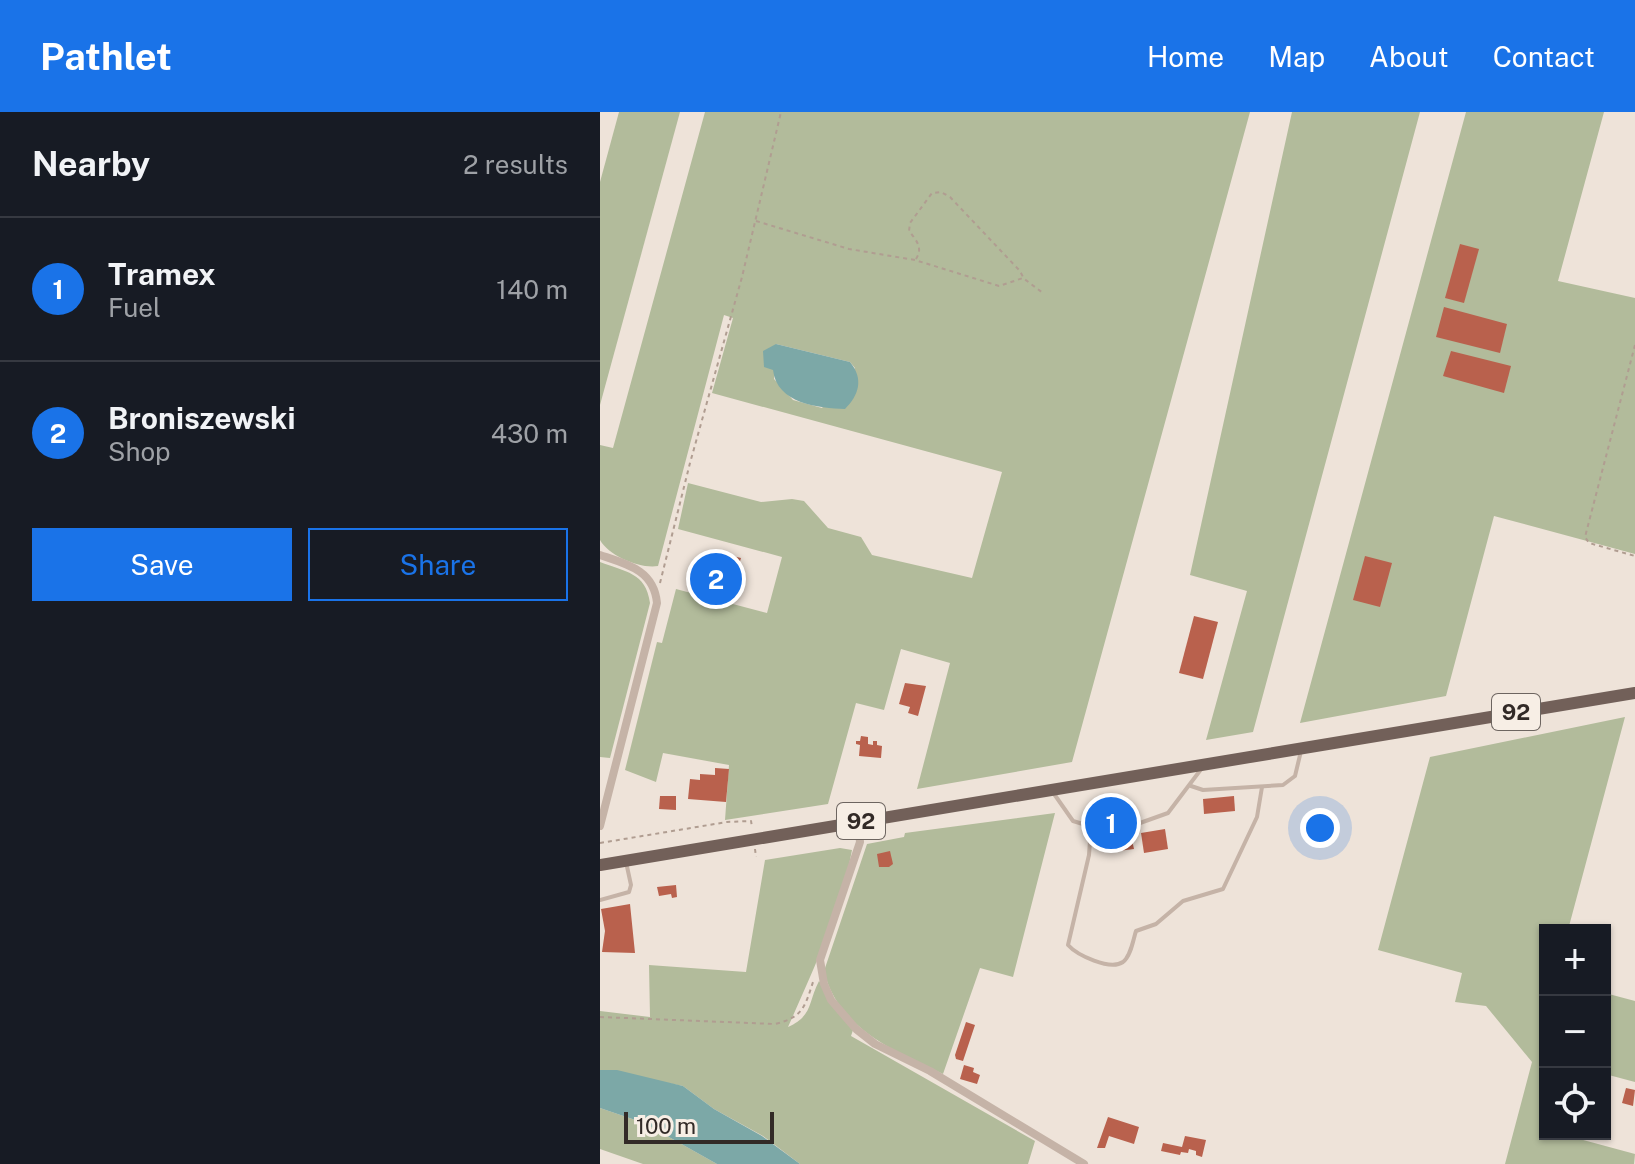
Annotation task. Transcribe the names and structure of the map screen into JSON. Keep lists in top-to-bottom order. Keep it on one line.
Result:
{"streets":{"main road":["92"]},"scale_bar":"100 m","page":{"header":"Pathlet","nav":["Home","Map","About","Contact"],"heading":["Nearby","2 results"],"list":[{"mark":"1","name":"Tramex","note":"Fuel","value":"140 m"},{"mark":"2","name":"Broniszewski","note":"Shop","value":"430 m"}],"buttons":["Save","Share"],"pins":["2","1"],"map_buttons":["+","−"],"scale":"100 m"}}
